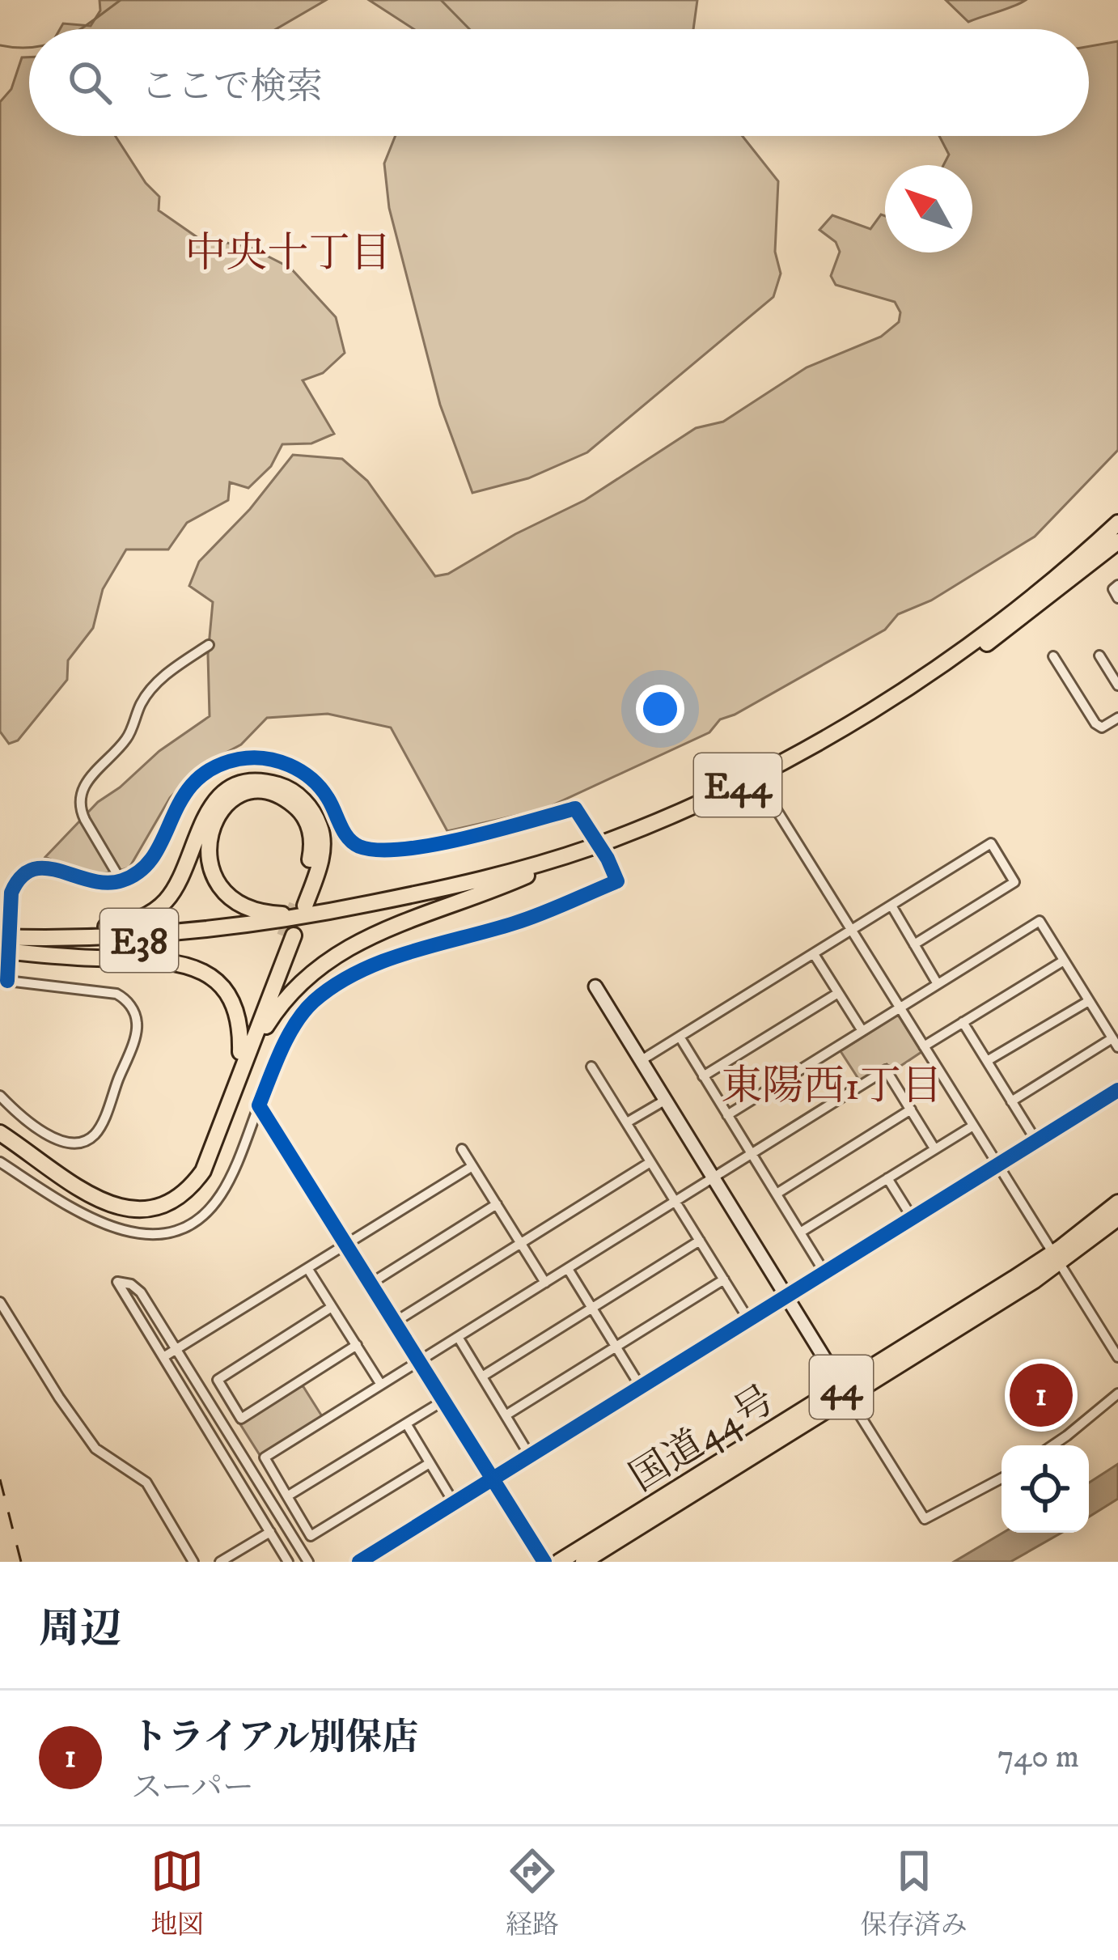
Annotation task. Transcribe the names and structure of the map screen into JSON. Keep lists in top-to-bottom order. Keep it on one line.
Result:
{"streets":{"highway":["E44","E38","44","国道44号"]},"crossings":[["E44","E38"]],"districts":["中央十丁目","東陽西1丁目"],"north":"top left","page":{"search":"ここで検索","pins":"1","heading":"周辺","list":[{"mark":"1","name":"トライアル別保店","note":"スーパー","value":"740 m"}],"nav":["地図","経路","保存済み"]}}
